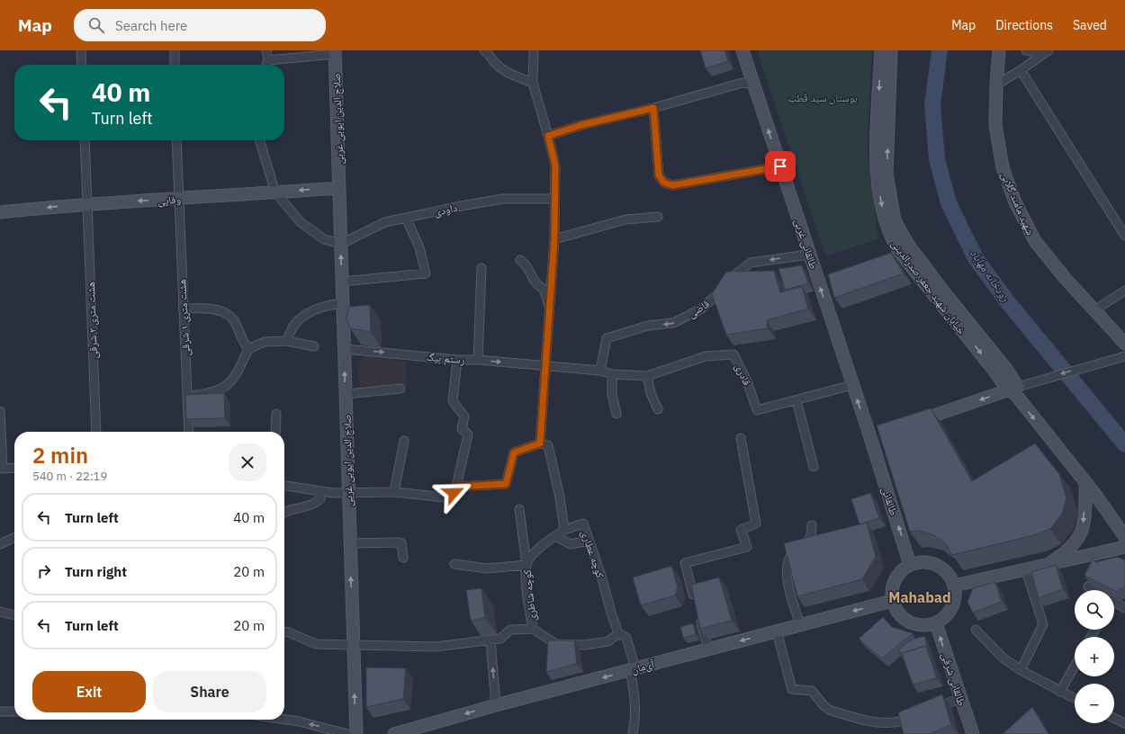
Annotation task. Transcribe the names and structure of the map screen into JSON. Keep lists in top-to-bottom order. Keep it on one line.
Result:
{"streets":{"street":["صلاح الدین ایوبی غربی","وفایی","شهید مامند گلابی","داودی","طالقانی غربی","خیابان شهید جعفر صدرالدینی","قاضی","هشت متری ۱ شرقی","هشت متری ۲ شرقی","رستم بیگ","قادری","صلاح الدین ایوبی غریی","طالقانی","کوچه عطاری","کوچه شاطری","آی‌مان","طالقانی شرقی"]},"crossings":[["صلاح الدین ایوبی غربی","وفایی"],["صلاح الدین ایوبی غربی","صلاح الدین ایوبی غریی"],["وفایی","هشت متری ۱ شرقی"],["وفایی","هشت متری ۲ شرقی"],["وفایی","صلاح الدین ایوبی غریی"],["داودی","صلاح الدین ایوبی غریی"],["طالقانی غربی","قاضی"],["طالقانی غربی","قادری"],["طالقانی غربی","طالقانی"],["قاضی","رستم بیگ"],["قاضی","قادری"],["رستم بیگ","قادری"],["رستم بیگ","صلاح الدین ایوبی غریی"],["طالقانی","آی‌مان"],["طالقانی","طالقانی شرقی"],["کوچه عطاری","کوچه شاطری"],["کوچه عطاری","آی‌مان"],["آی‌مان","طالقانی شرقی"]],"one_way":["وفایی","طالقانی غربی","قاضی","صلاح الدین ایوبی غریی","طالقانی","طالقانی شرقی"],"districts":["Mahabad"],"water":["رودخانه مهاباد"],"parks":["بوستان سید قطب"],"page":{"header":"Map","search":"Search here","nav":["Map","Directions","Saved"],"turn":["40 m","Turn left"],"heading":["2 min","540 m · 22:19"],"list":[{"name":"Turn left","value":"40 m"},{"name":"Turn right","value":"20 m"},{"name":"Turn left","value":"20 m"}],"map_buttons":["+","−"],"buttons":["Exit","Share"]}}
